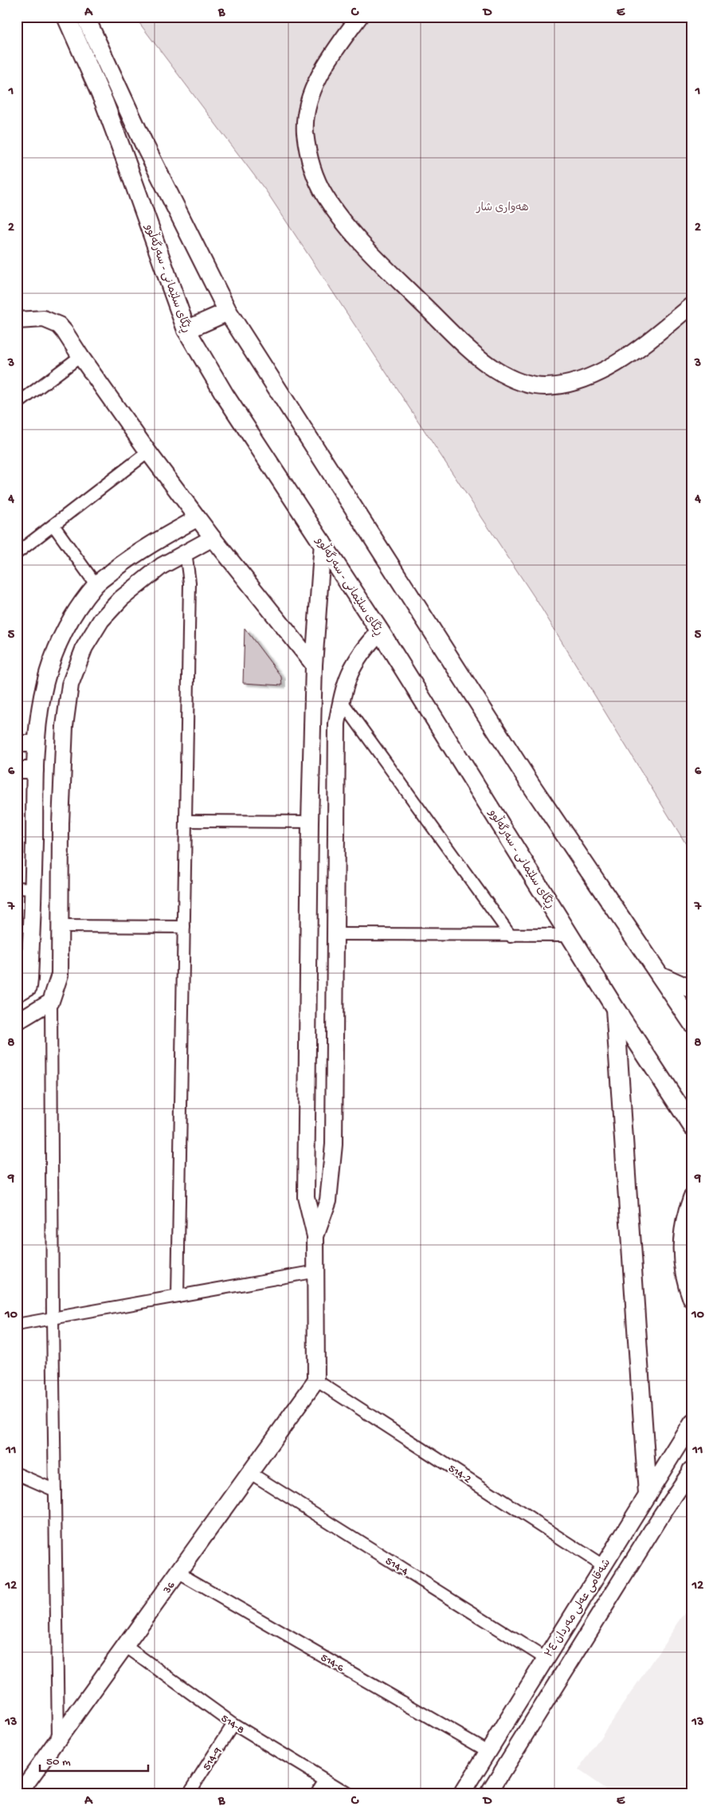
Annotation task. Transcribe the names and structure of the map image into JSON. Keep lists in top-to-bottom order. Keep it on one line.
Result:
{"streets":{"main road":["ڕێگای سلێمانی - سەرگەڵوو"],"street":["514-2","514-4","36","شەقامی عەلی مەردان ٣٤","514-6","514-8","514-9"]},"crossings":[["514-2","36"],["514-2","شەقامی عەلی مەردان ٣٤"],["514-4","36"],["514-4","شەقامی عەلی مەردان ٣٤"],["36","514-6"],["36","514-8"],["شەقامی عەلی مەردان ٣٤","514-6"],["514-8","514-9"]],"parks":["هەواری شار"],"scale_bar":"50 m","grid":{"columns":["A","B","C","D","E"],"rows":["1","2","3","4","5","6","7","8","9","10","11","12","13"]}}
